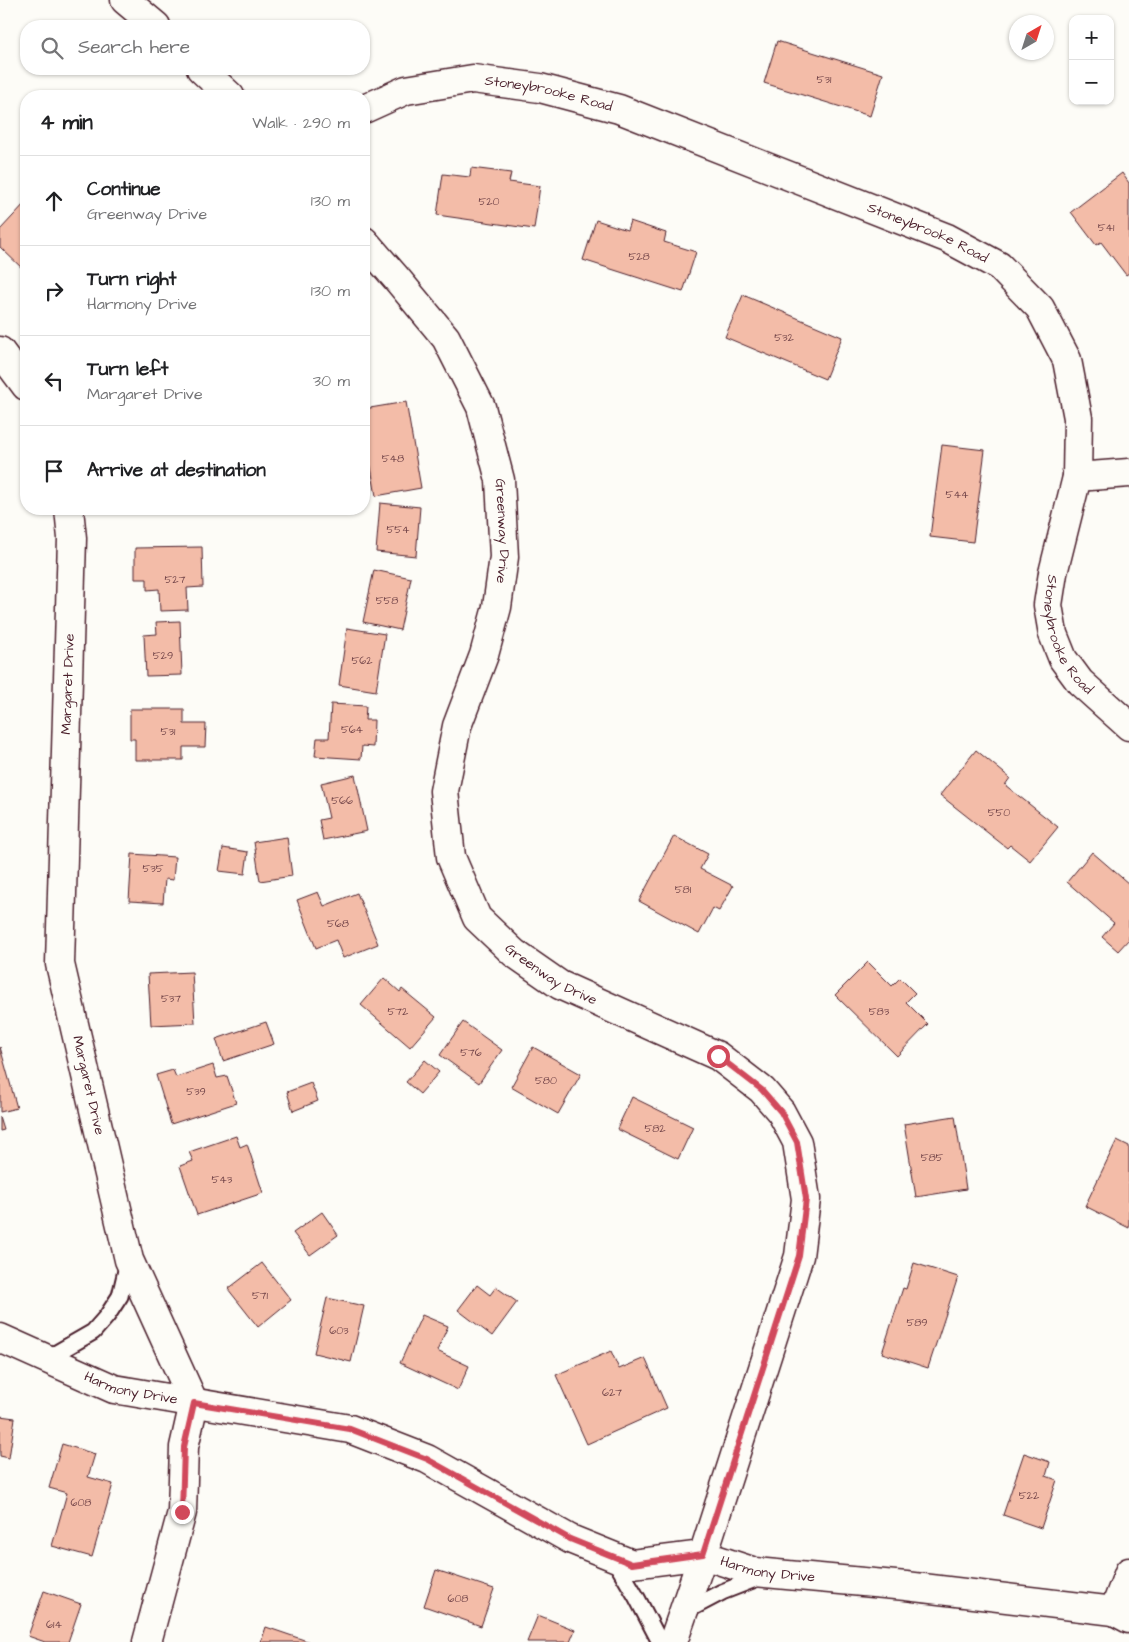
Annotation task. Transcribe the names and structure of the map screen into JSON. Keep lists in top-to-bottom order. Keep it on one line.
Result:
{"streets":{"street":["Stoneybrooke Road","Greenway Drive","Margaret Drive","Harmony Drive"]},"crossings":[["Greenway Drive","Harmony Drive"],["Margaret Drive","Harmony Drive"]],"house_numbers":["531","520","541","528","532","548","544","554","527","558","529","562","564","531","566","550","535","581","568","537","572","583","576","580","539","582","585","543","571","589","603","627","522","608","608","614"],"north":"top right","page":{"map_buttons":["+","−"],"search":"Search here","heading":["4 min","Walk · 290 m"],"list":[["Continue","Greenway Drive","130 m"],["Turn right","Harmony Drive","130 m"],["Turn left","Margaret Drive","30 m"],"Arrive at destination"]}}
